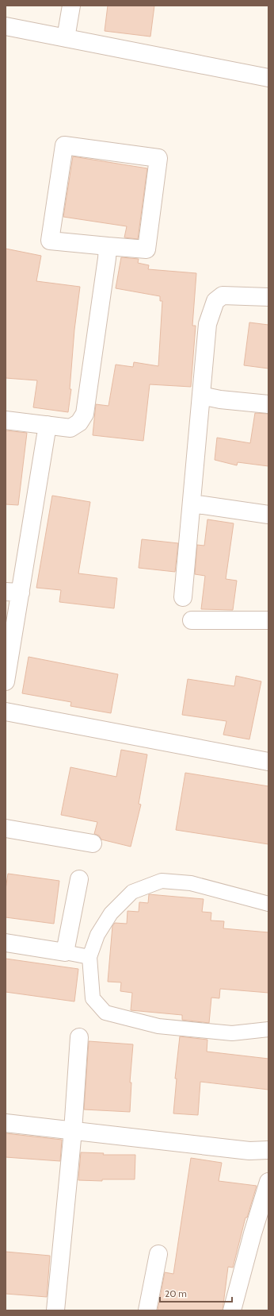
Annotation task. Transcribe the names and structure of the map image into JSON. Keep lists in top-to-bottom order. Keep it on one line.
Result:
{"scale_bar":"20 m"}
